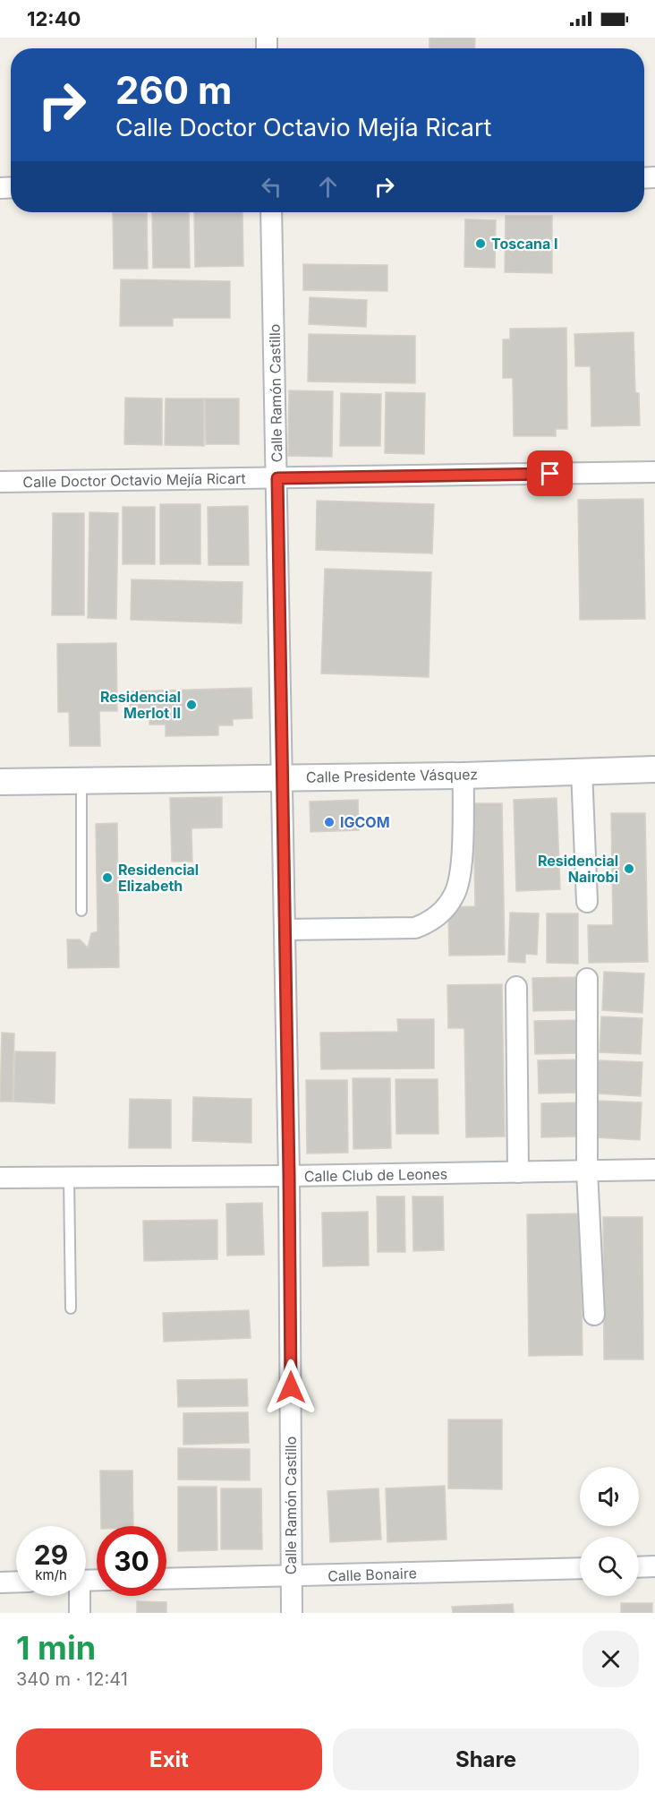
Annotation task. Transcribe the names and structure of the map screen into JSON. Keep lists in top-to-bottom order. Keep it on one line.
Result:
{"streets":{"street":["Calle Ramón Castillo","Calle Doctor Octavio Mejía Ricart","Calle Presidente Vásquez","Calle Club de Leones","Calle Bonaire"]},"crossings":[["Calle Ramón Castillo","Calle Doctor Octavio Mejía Ricart"],["Calle Ramón Castillo","Calle Presidente Vásquez"],["Calle Ramón Castillo","Calle Club de Leones"],["Calle Ramón Castillo","Calle Bonaire"]],"places":["Toscana I","Residencial Merlot II","IGCOM","Residencial Nairobi","Residencial Elizabeth"],"page":{"status":"12:40","turn":["260 m","Calle Doctor Octavio Mejía Ricart"],"speed":"29 km/h","limit":"30","heading":["1 min","340 m · 12:41"],"buttons":["Exit","Share"]}}
